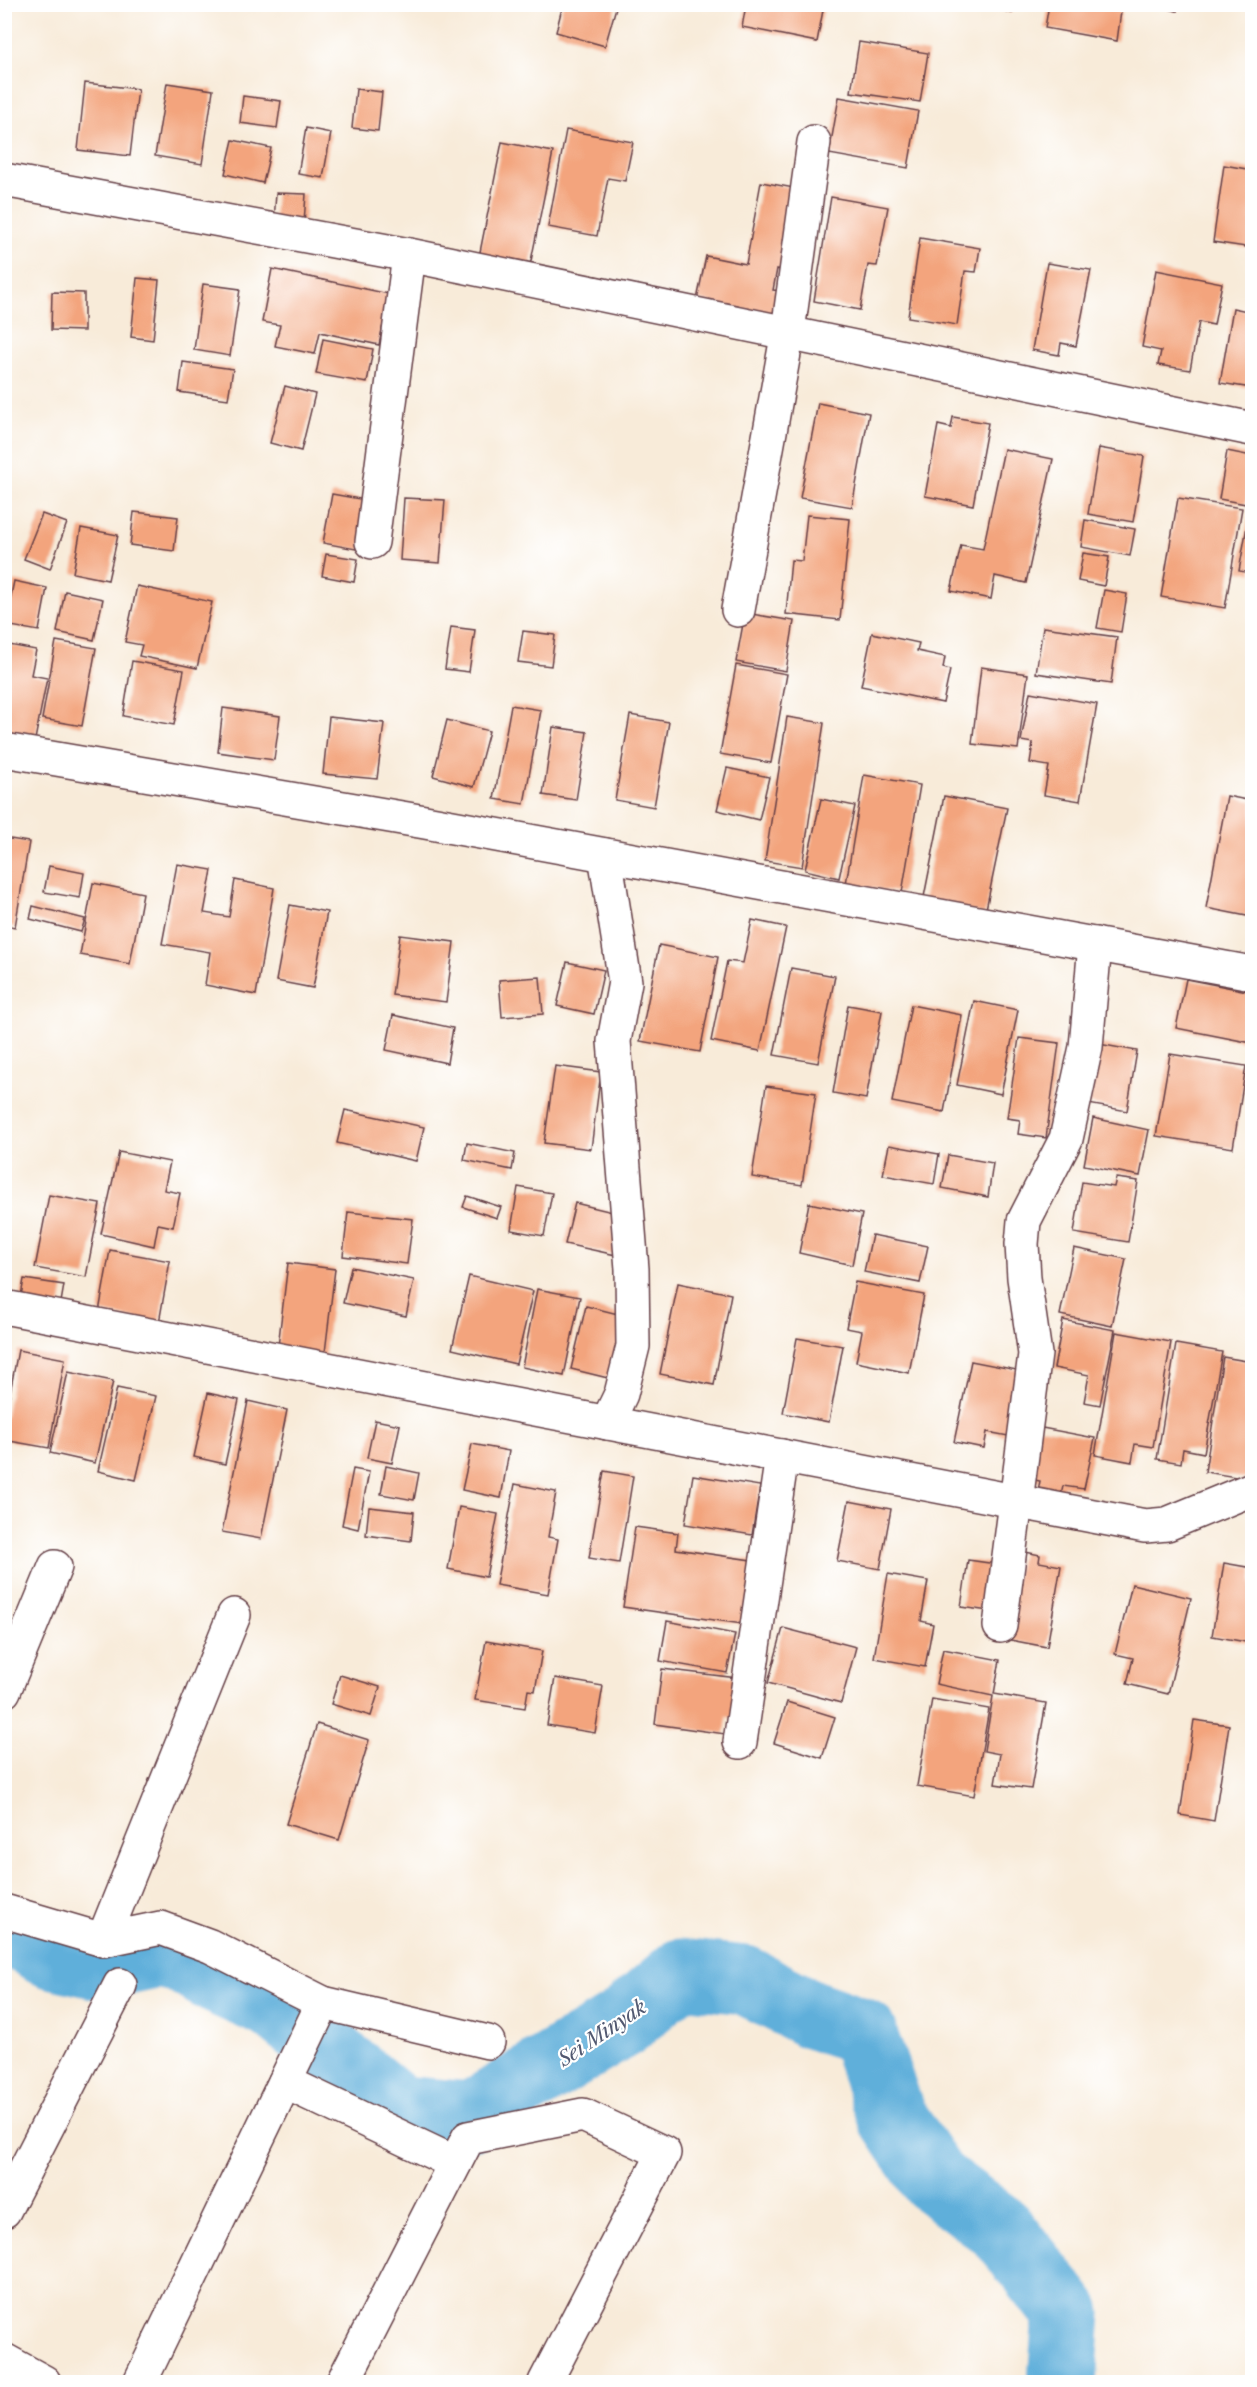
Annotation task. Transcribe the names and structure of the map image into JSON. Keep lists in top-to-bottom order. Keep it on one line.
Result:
{"water":["Sei Minyak"]}
